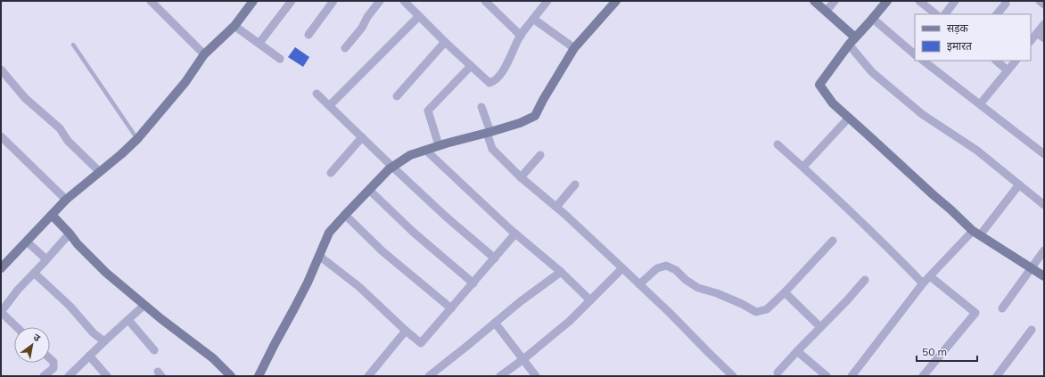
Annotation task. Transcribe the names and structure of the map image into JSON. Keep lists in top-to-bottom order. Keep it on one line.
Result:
{"legend":["सड़क","इमारत"],"scale_bar":"50 m","north":"top right"}
